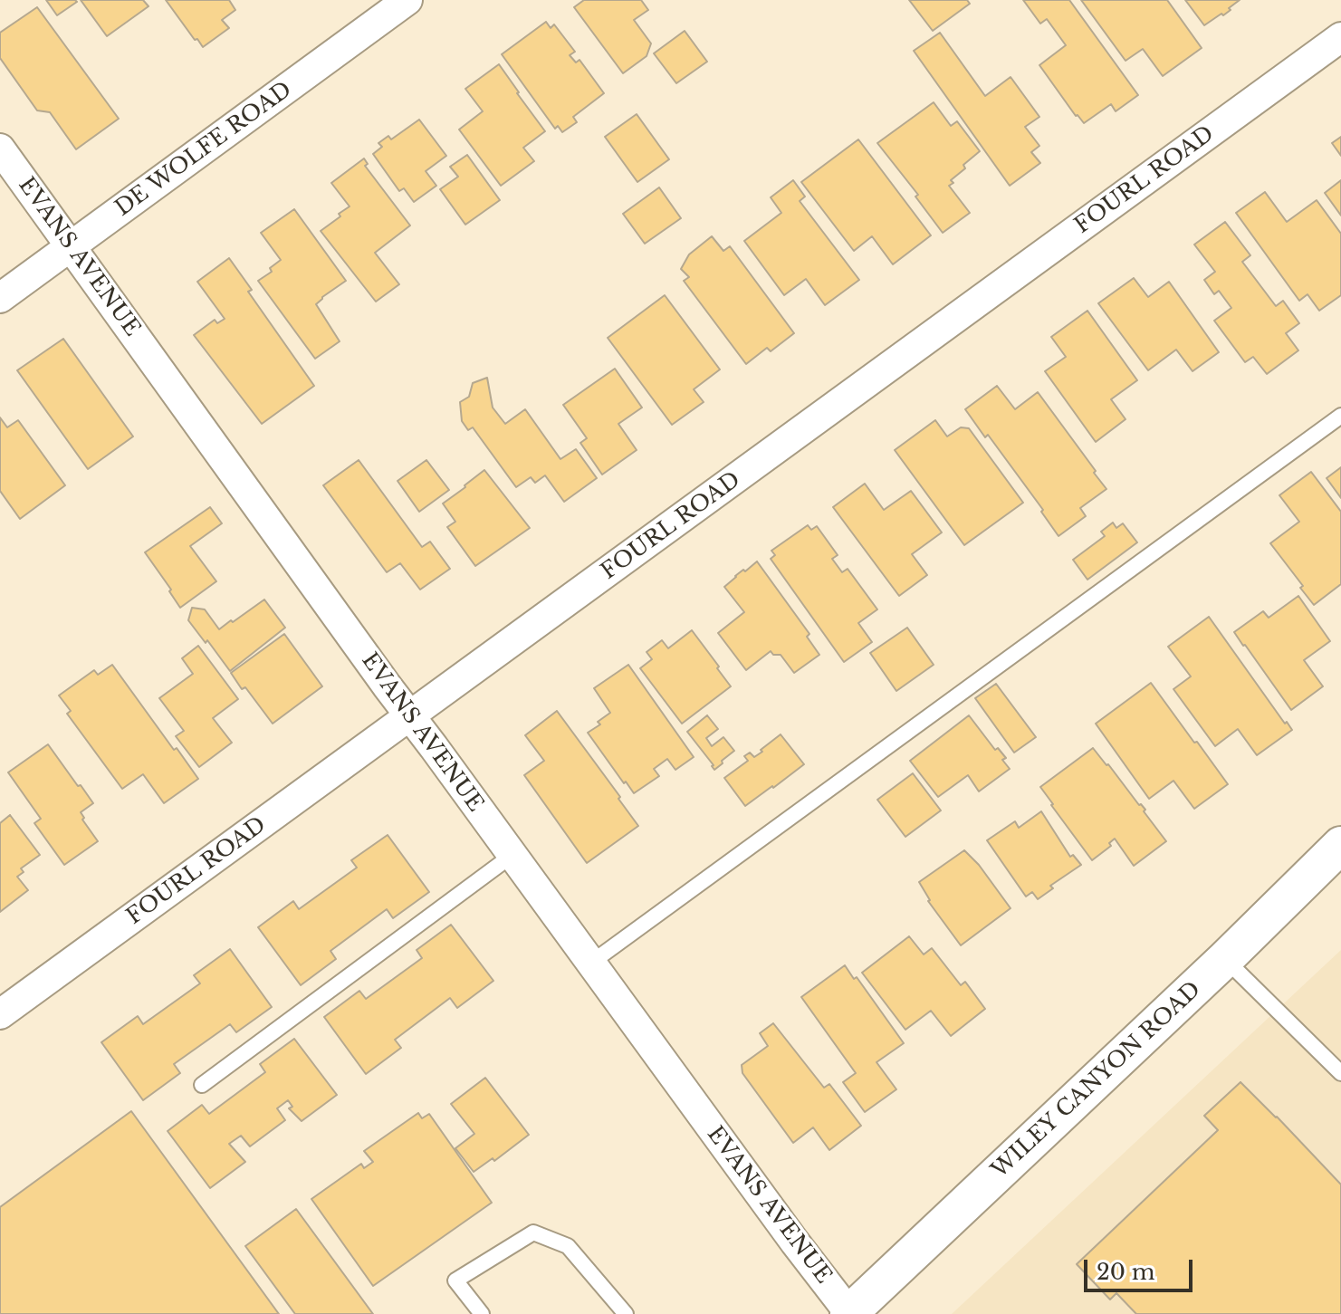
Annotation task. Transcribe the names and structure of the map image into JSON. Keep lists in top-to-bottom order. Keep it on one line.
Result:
{"streets":{"street":["DE WOLFE ROAD","FOURL ROAD","EVANS AVENUE","WILEY CANYON ROAD"]},"crossings":[["DE WOLFE ROAD","EVANS AVENUE"],["FOURL ROAD","EVANS AVENUE"],["EVANS AVENUE","WILEY CANYON ROAD"]],"scale_bar":"20 m"}
